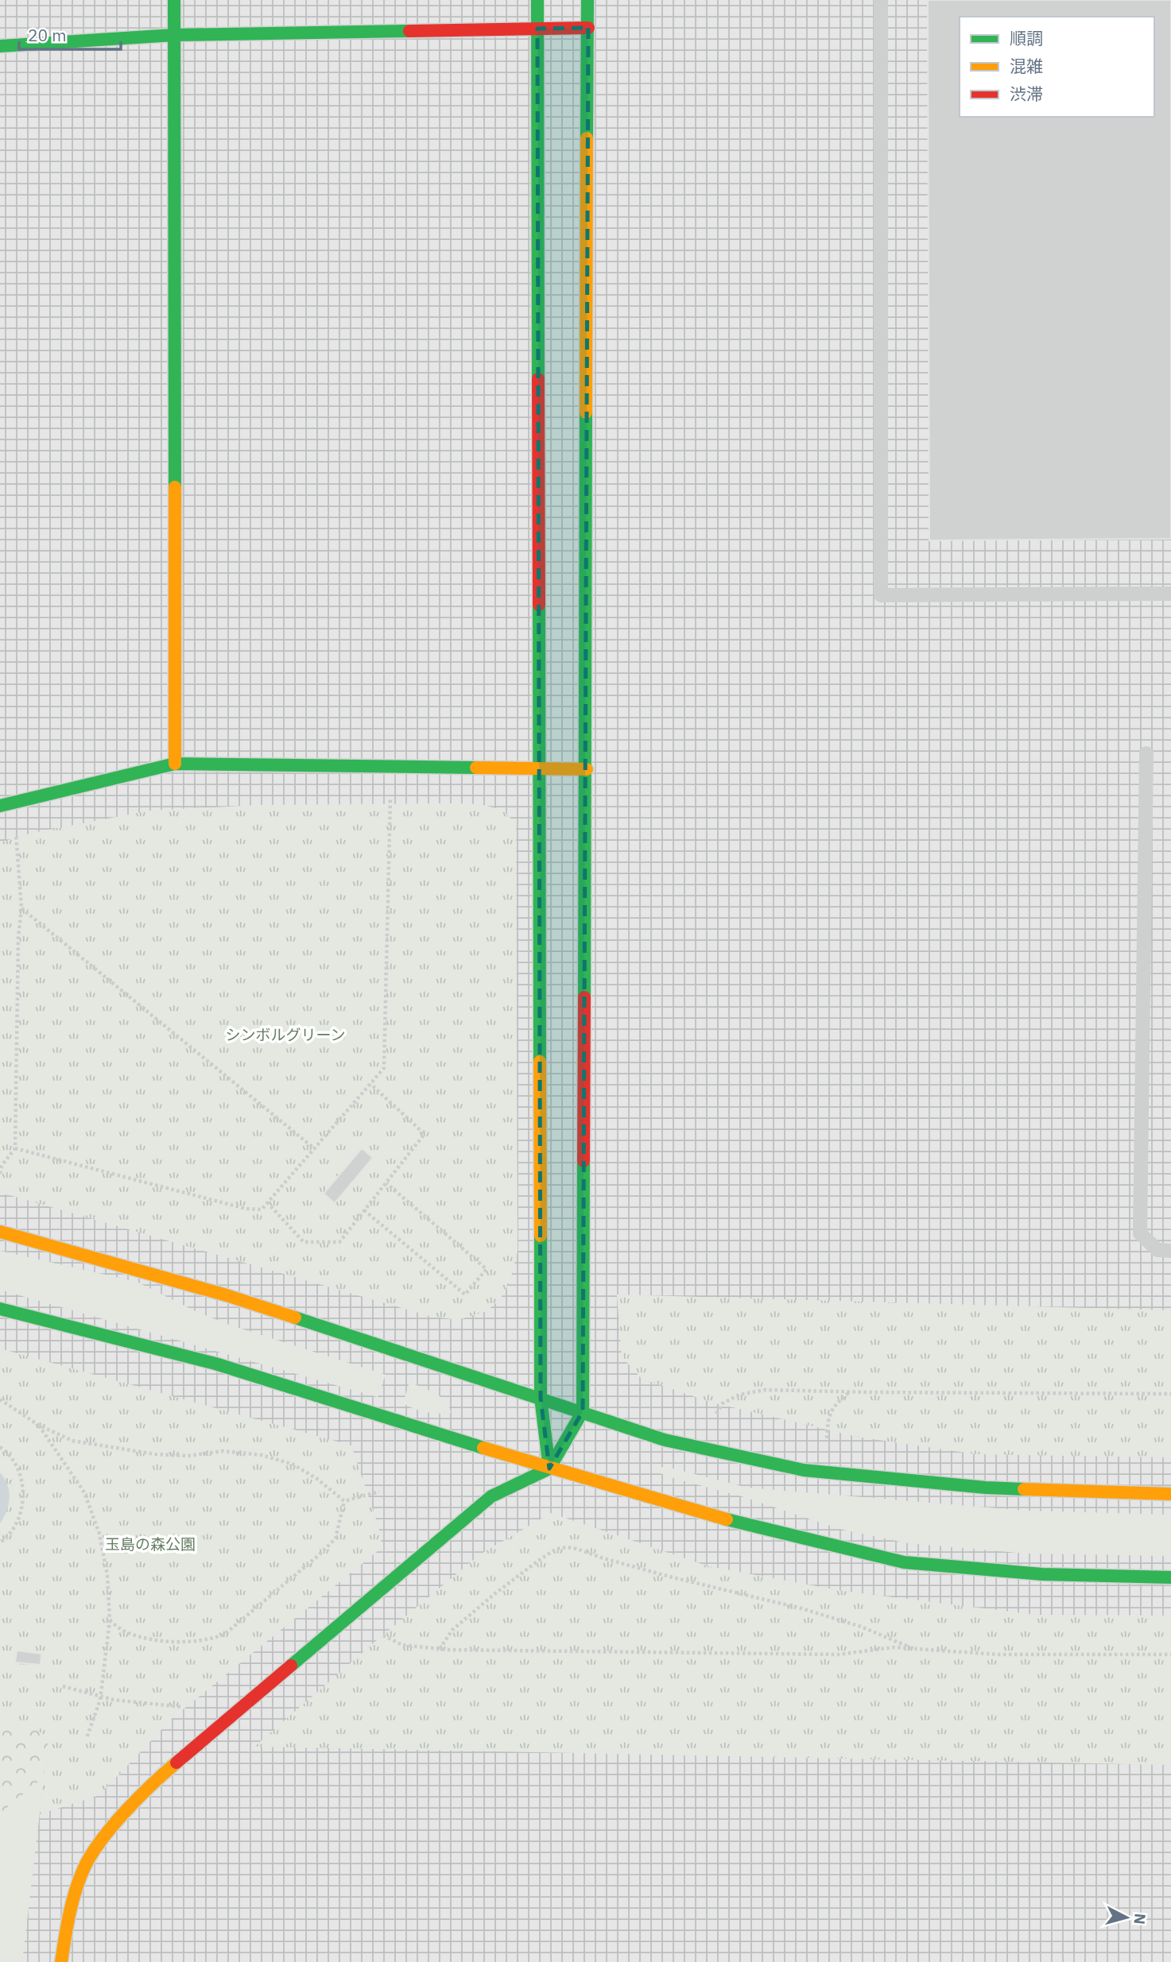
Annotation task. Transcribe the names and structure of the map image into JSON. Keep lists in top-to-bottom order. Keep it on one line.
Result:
{"parks":["シンボルグリーン","玉島の森公園"],"legend":["順調","混雑","渋滞"],"scale_bar":"20 m","north":"right"}
